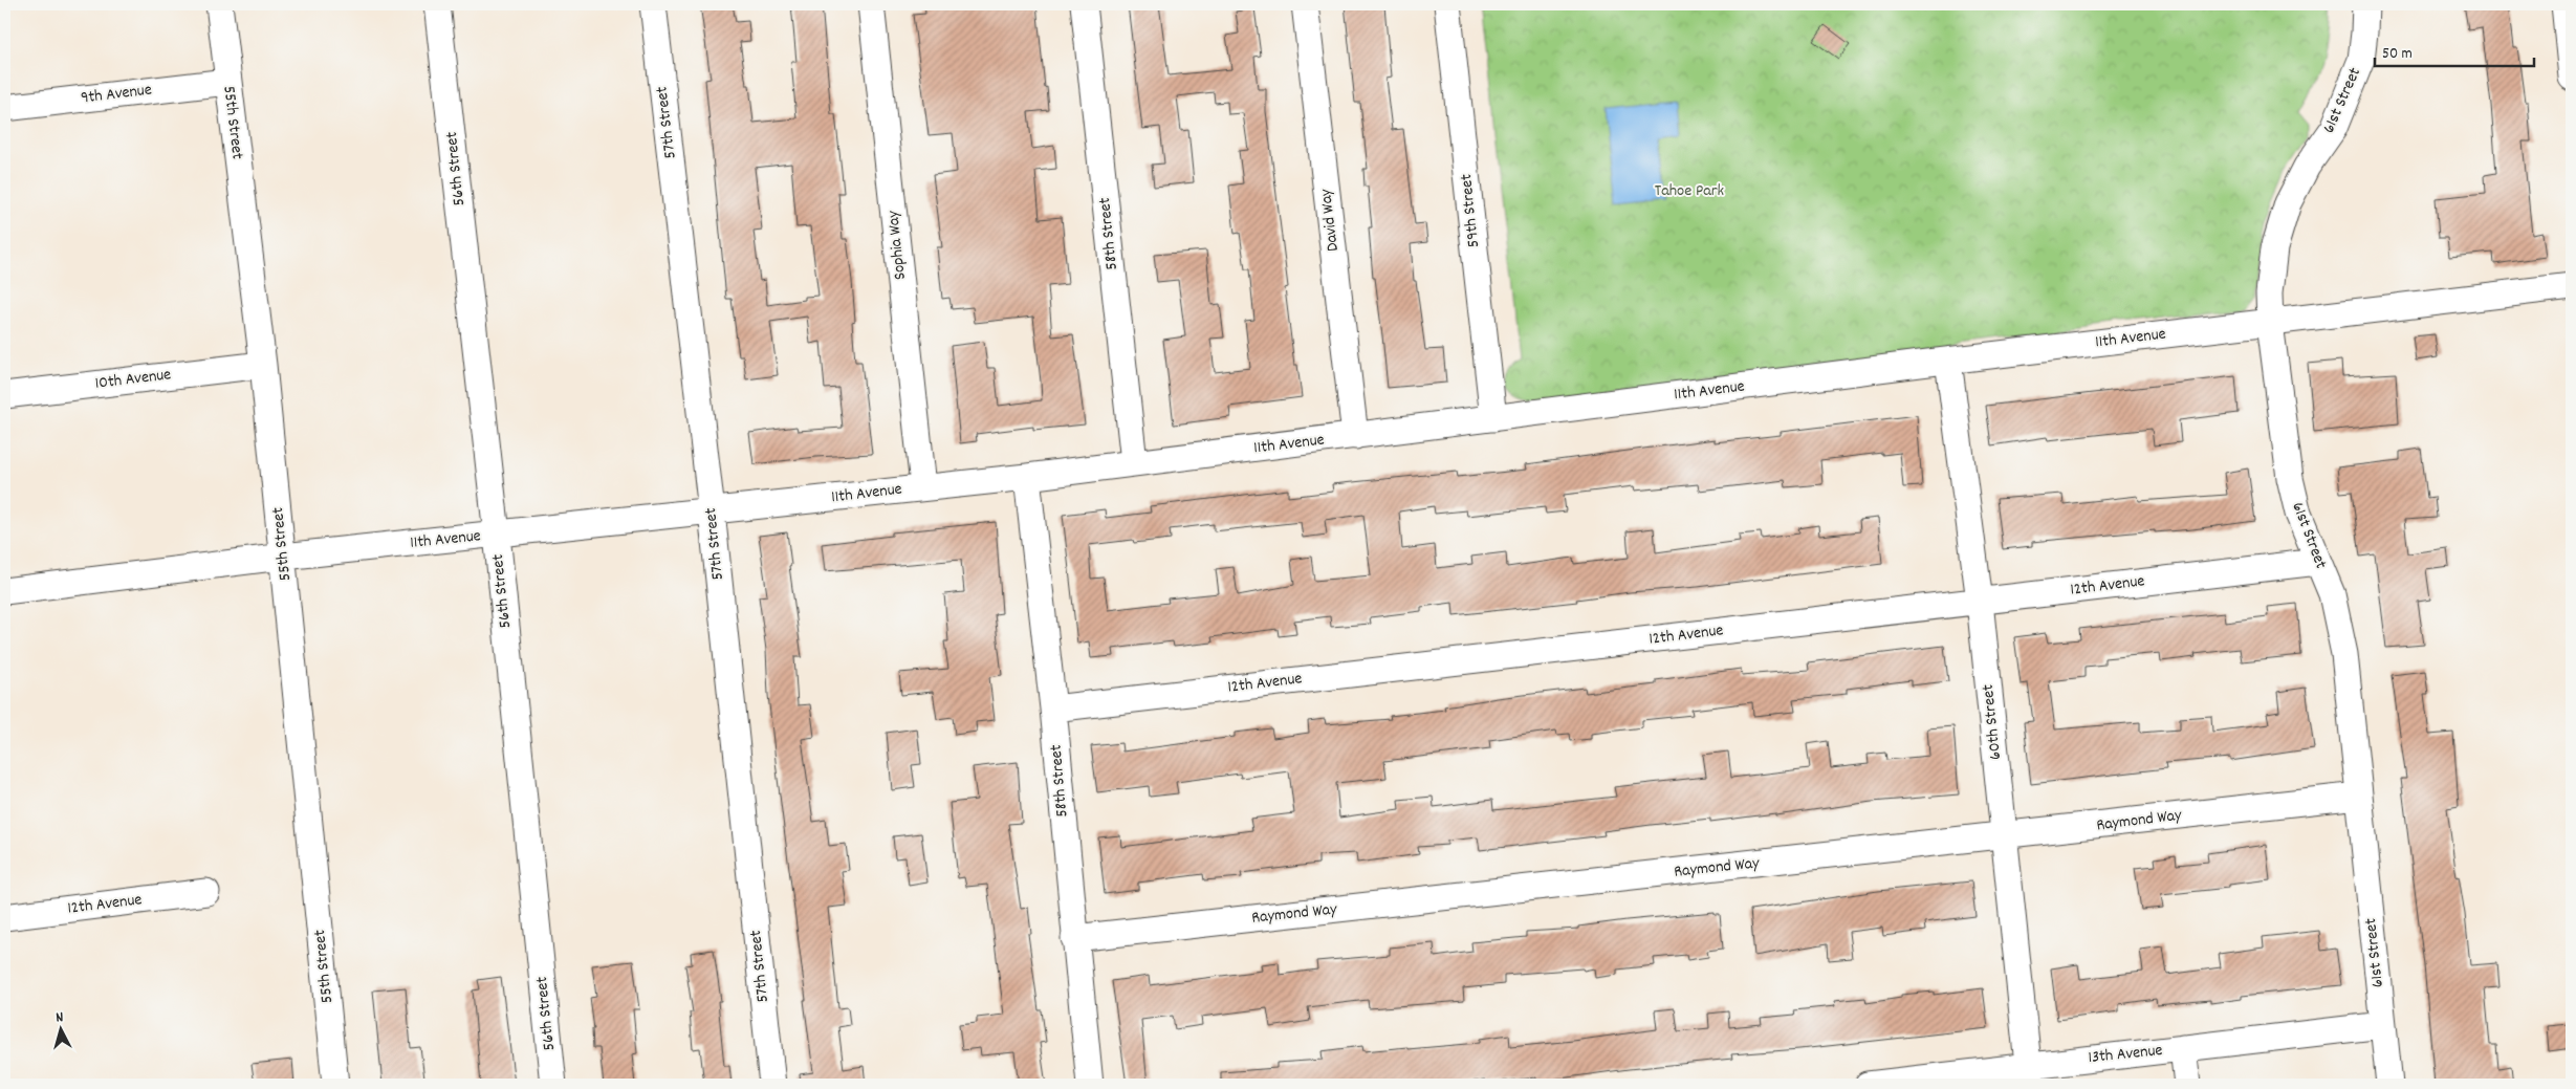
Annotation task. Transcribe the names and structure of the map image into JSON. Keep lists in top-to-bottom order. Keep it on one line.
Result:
{"streets":{"street":["9th Avenue","61st Street","55th Street","57th Street","56th Street","59th Street","David Way","58th Street","Sophia Way","11th Avenue","10th Avenue","12th Avenue","60th Street","Raymond Way","13th Avenue"]},"crossings":[["9th Avenue","55th Street"],["61st Street","11th Avenue"],["61st Street","12th Avenue"],["61st Street","Raymond Way"],["61st Street","13th Avenue"],["55th Street","11th Avenue"],["55th Street","10th Avenue"],["57th Street","11th Avenue"],["56th Street","11th Avenue"],["59th Street","11th Avenue"],["David Way","11th Avenue"],["58th Street","11th Avenue"],["58th Street","12th Avenue"],["58th Street","Raymond Way"],["Sophia Way","11th Avenue"],["11th Avenue","60th Street"],["12th Avenue","60th Street"],["60th Street","Raymond Way"],["60th Street","13th Avenue"]],"parks":["Tahoe Park"],"scale_bar":"50 m","north":"top"}
